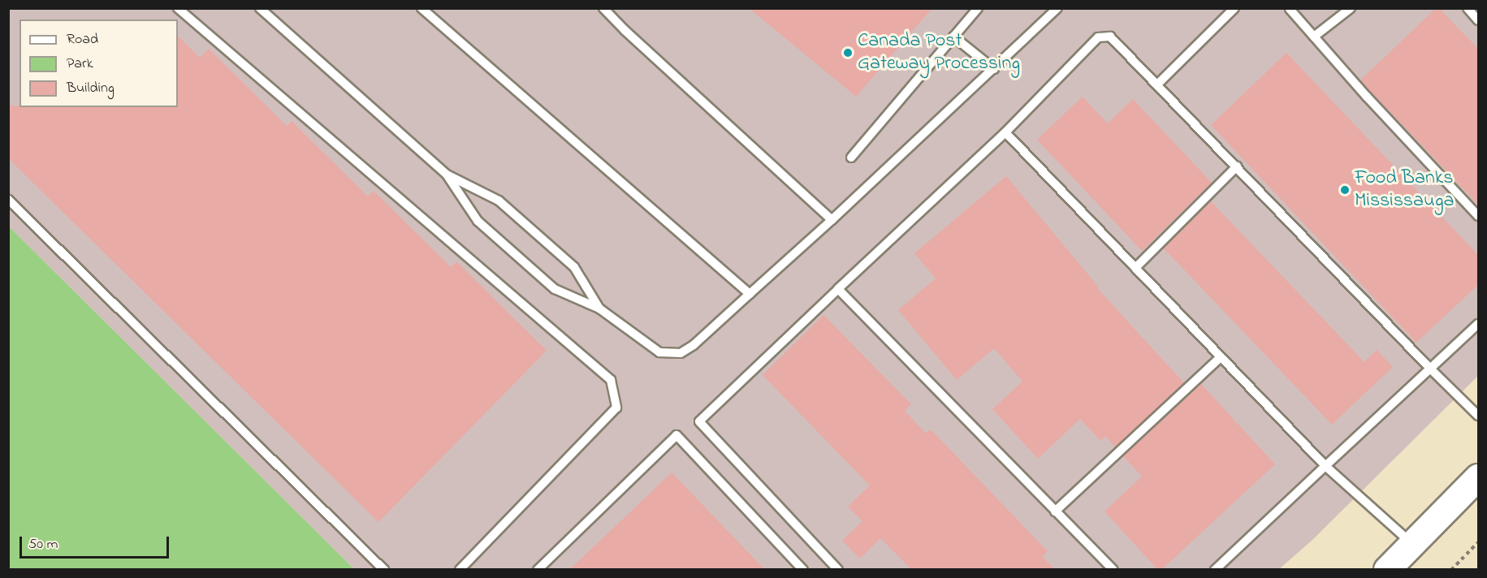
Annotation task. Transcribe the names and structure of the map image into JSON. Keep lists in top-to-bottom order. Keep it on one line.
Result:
{"places":["Canada Post Gateway Processing","Food Banks Mississauga"],"legend":["Road","Park","Building"],"scale_bar":"50 m"}
